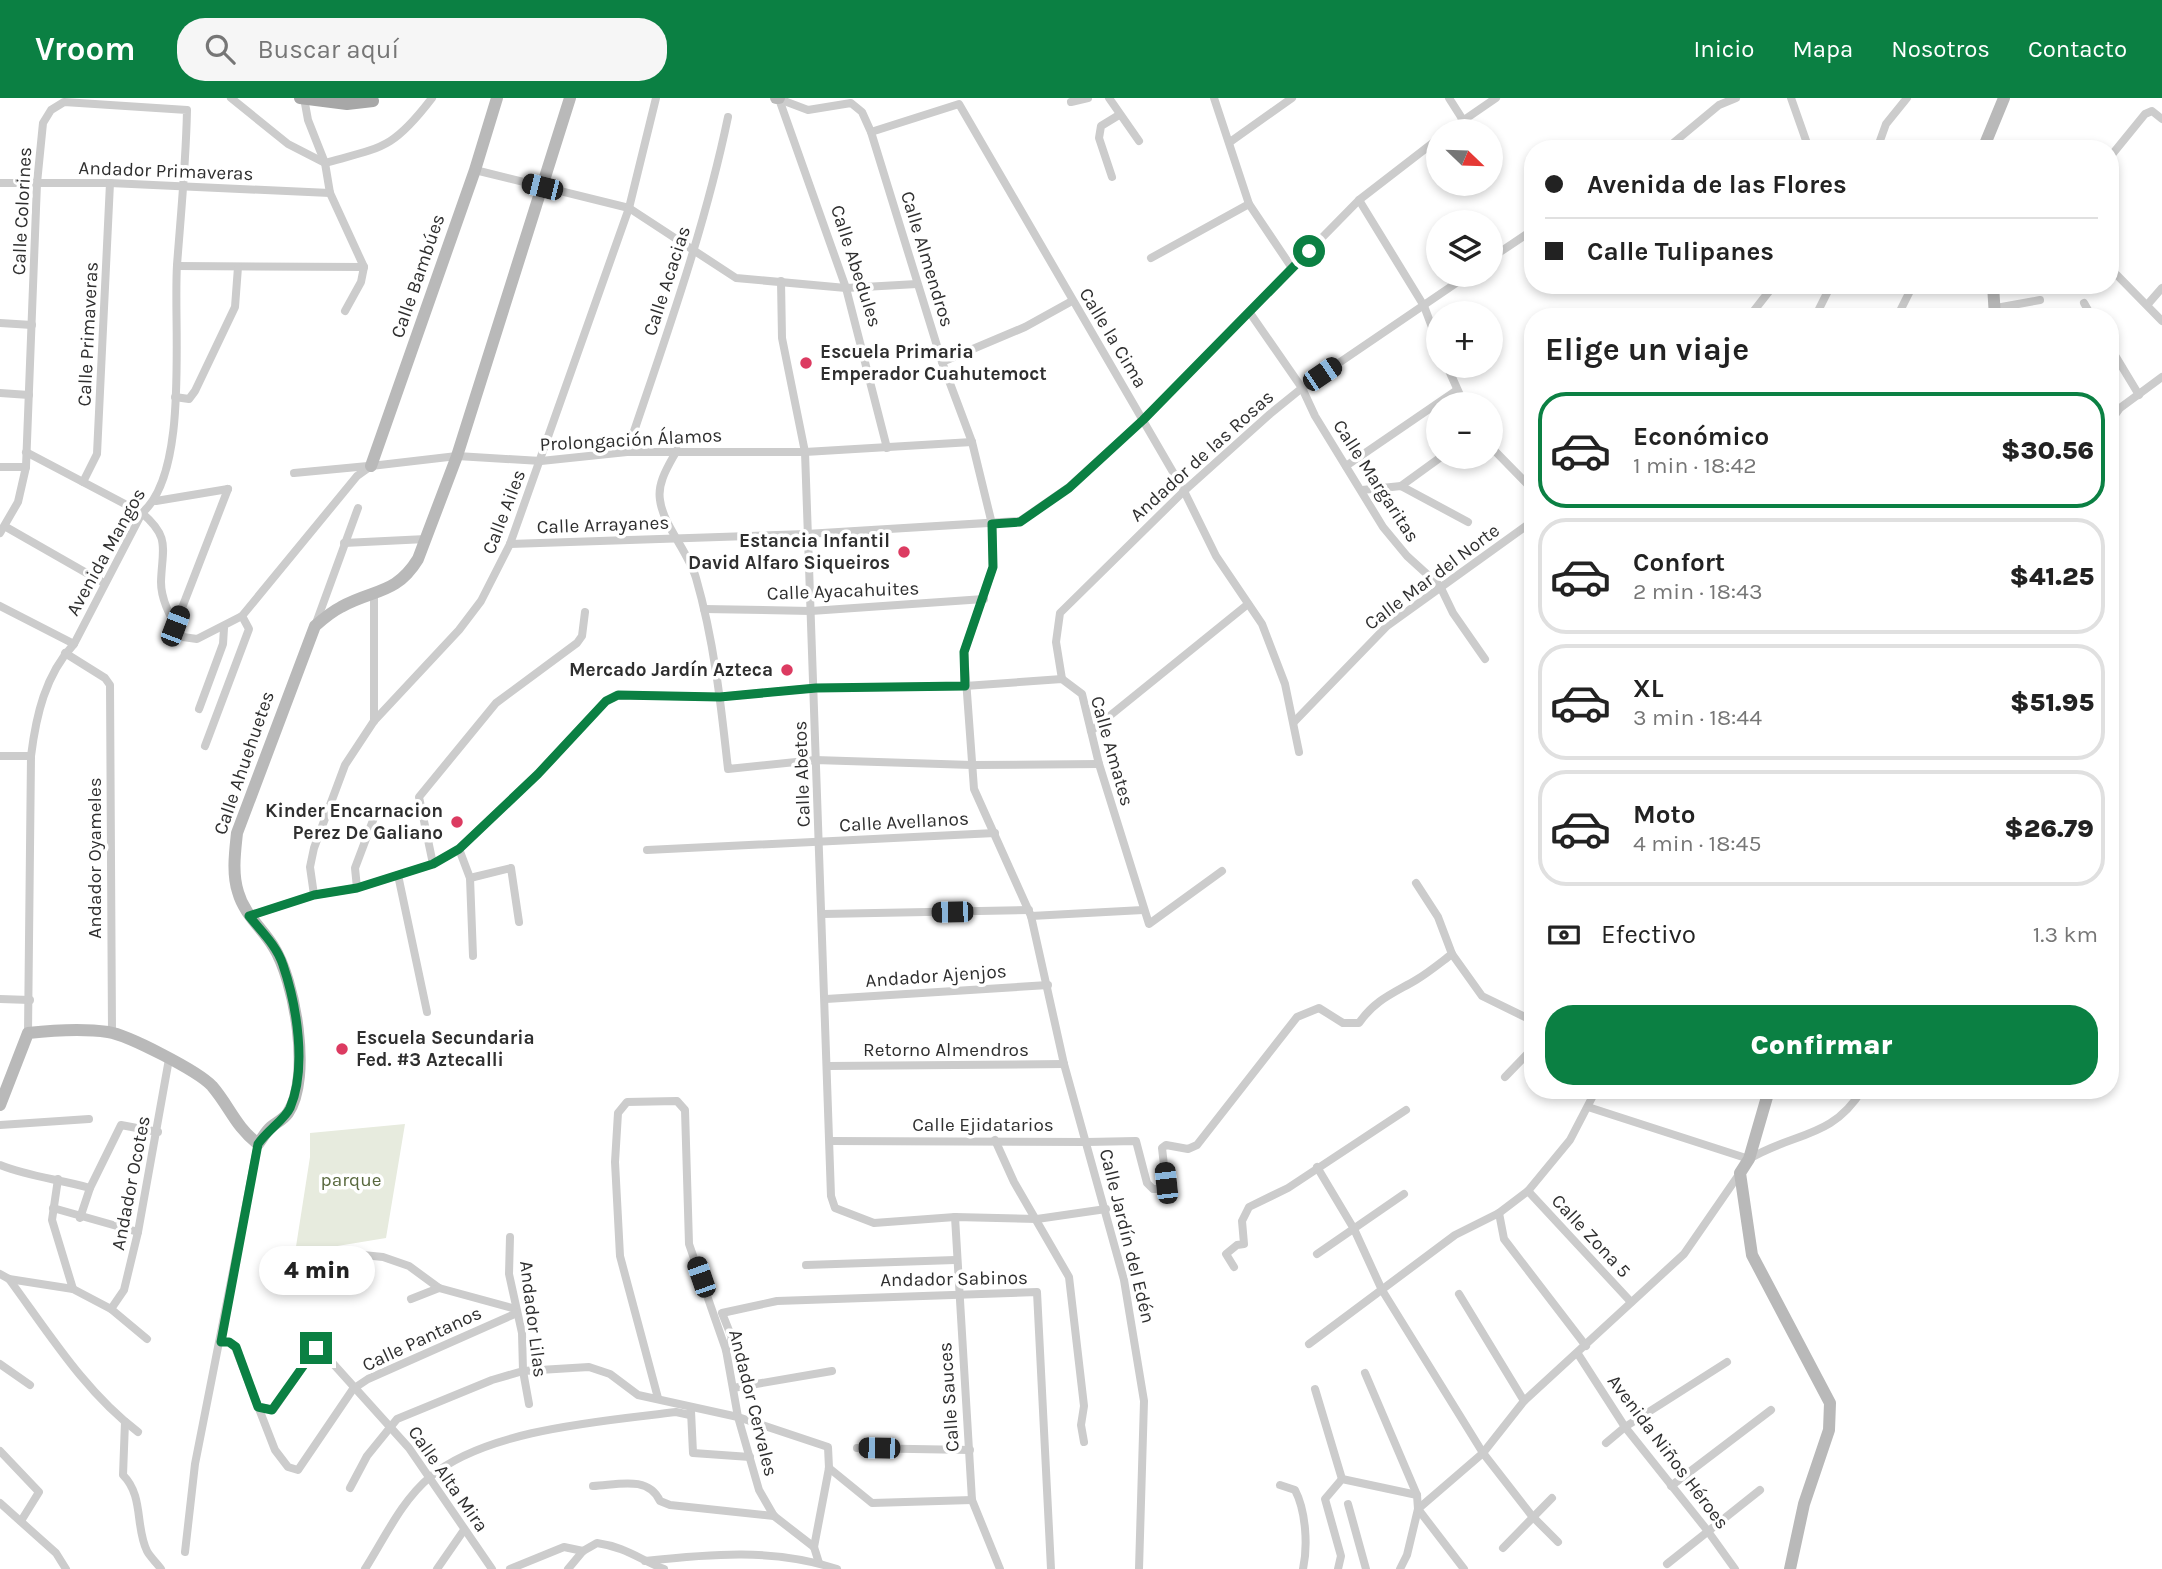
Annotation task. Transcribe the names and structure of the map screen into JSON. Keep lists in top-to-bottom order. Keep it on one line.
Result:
{"streets":{"main road":["Calle Bambúes","Calle Ahuehuetes"],"street":["Andador Primaveras","Calle Colorines","Calle Almendros","Calle Abedules","Calle Acacias","Calle Primaveras","Calle la Cima","Prolongación Álamos","Andador de las Rosas","Calle Margaritas","Calle Ailes","Calle Arrayanes","Avenida Mangos","Calle Mar del Norte","Calle Ayacahuites","Calle Amates","Calle Abetos","Calle Avellanos","Andador Oyameles","Andador Ajenjos","Retorno Almendros","Calle Ejidatarios","Andador Ocotes","Calle Jardín del Edén","Calle Zona 5","Andador Sabinos","Andador Lilas","Calle Pantanos","Calle Sauces","Andador Cervales","Avenida Niños Héroes","Calle Alta Mira"]},"crossings":[["Andador Primaveras","Calle Colorines"],["Andador Primaveras","Calle Primaveras"],["Andador Primaveras","Avenida Mangos"],["Calle Colorines","Avenida Mangos"],["Calle Almendros","Calle Abedules"],["Calle Almendros","Calle la Cima"],["Calle Almendros","Prolongación Álamos"],["Calle Almendros","Calle Arrayanes"],["Calle Almendros","Calle Ayacahuites"],["Calle Almendros","Calle Avellanos"],["Calle Almendros","Calle Jardín del Edén"],["Calle Abedules","Prolongación Álamos"],["Calle Bambúes","Prolongación Álamos"],["Calle Acacias","Prolongación Álamos"],["Calle la Cima","Andador de las Rosas"],["Calle la Cima","Calle Arrayanes"],["Calle la Cima","Calle Mar del Norte"],["Prolongación Álamos","Calle Ailes"],["Prolongación Álamos","Calle Abetos"],["Andador de las Rosas","Calle Margaritas"],["Andador de las Rosas","Calle Amates"],["Calle Margaritas","Calle Arrayanes"],["Calle Margaritas","Calle Mar del Norte"],["Calle Ailes","Calle Arrayanes"],["Calle Arrayanes","Calle Abetos"],["Avenida Mangos","Andador Oyameles"],["Calle Ayacahuites","Calle Abetos"],["Calle Abetos","Calle Avellanos"],["Calle Abetos","Andador Ajenjos"],["Calle Abetos","Retorno Almendros"],["Calle Abetos","Calle Ejidatarios"],["Calle Abetos","Calle Sauces"],["Andador Ajenjos","Calle Jardín del Edén"],["Retorno Almendros","Calle Jardín del Edén"],["Calle Ejidatarios","Calle Jardín del Edén"],["Andador Sabinos","Calle Sauces"],["Andador Sabinos","Andador Cervales"],["Andador Lilas","Calle Pantanos"],["Calle Pantanos","Calle Alta Mira"]],"parks":["parque"],"places":["Escuela Primaria Emperador Cuahutemoct","Estancia Infantil David Alfaro Siqueiros","Mercado Jardín Azteca","Kinder Encarnacion Perez De Galiano","Escuela Secundaria Fed. #3 Aztecalli"],"north":"bottom right","page":{"header":"Vroom","search":"Buscar aquí","nav":["Inicio","Mapa","Nosotros","Contacto"],"map_buttons":["+","−"],"banner":["Avenida de las Flores","Calle Tulipanes"],"heading":"Elige un viaje","list":[{"name":"Económico","note":"1 min · 18:42","value":"$30.56"},{"name":"Confort","note":"2 min · 18:43","value":"$41.25"},{"name":"XL","note":"3 min · 18:44","value":"$51.95"},{"name":"Moto","note":"4 min · 18:45","value":"$26.79"}],"pay":["Efectivo","1.3 km"],"buttons":"Confirmar","bubble":"4 min"}}
